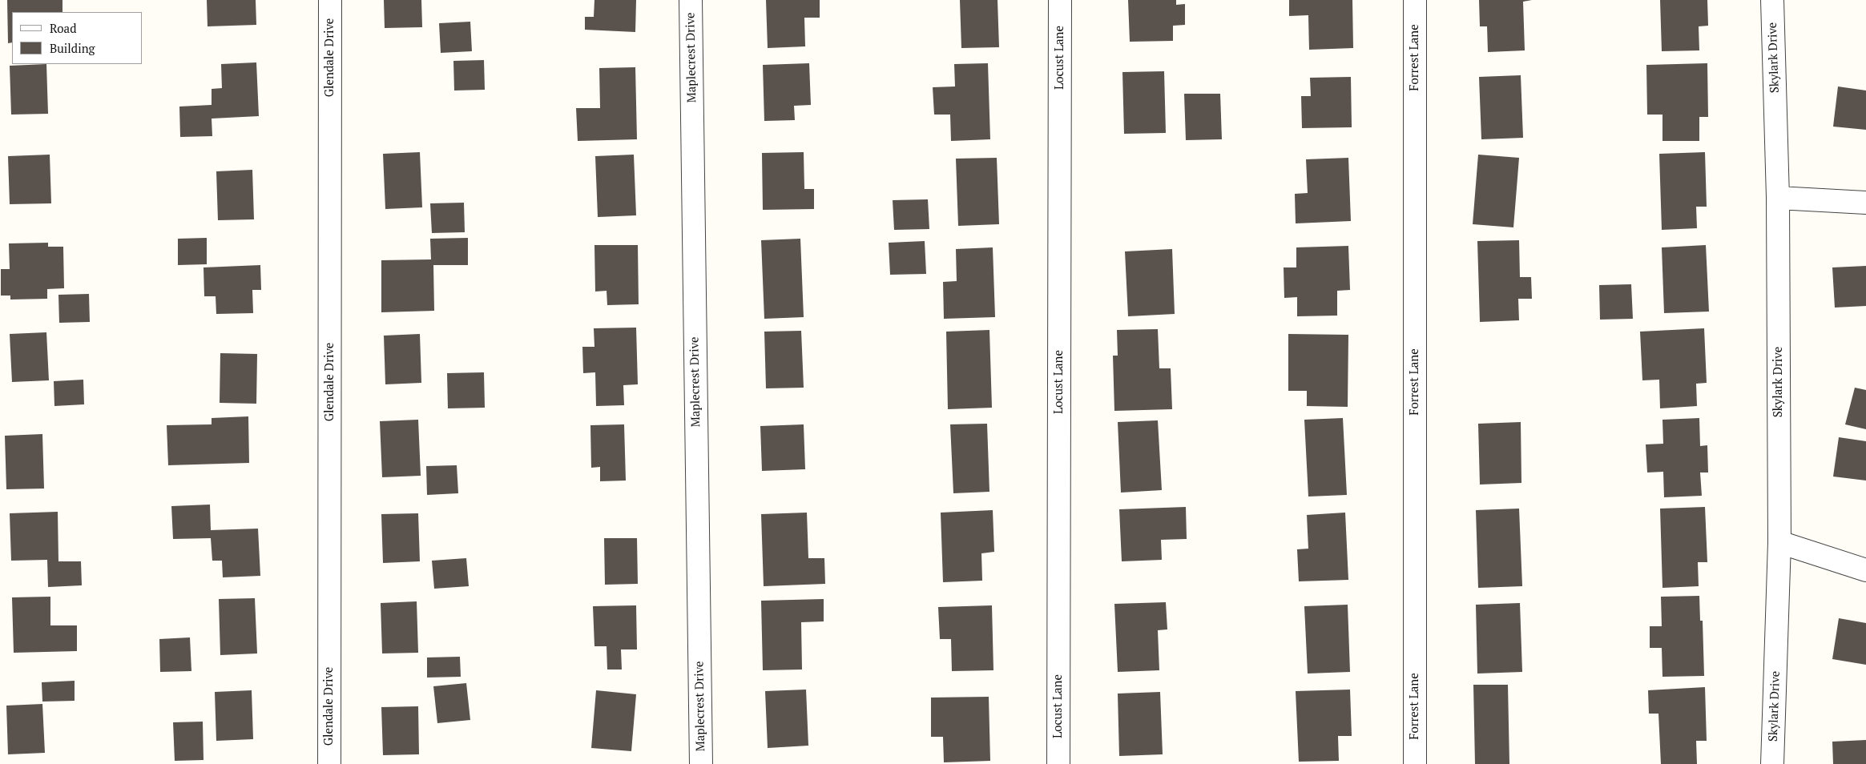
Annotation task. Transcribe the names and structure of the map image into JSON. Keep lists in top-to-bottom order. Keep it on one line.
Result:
{"streets":{"street":["Glendale Drive","Maplecrest Drive","Locust Lane","Forrest Lane","Skylark Drive"]},"legend":["Road","Building"]}
